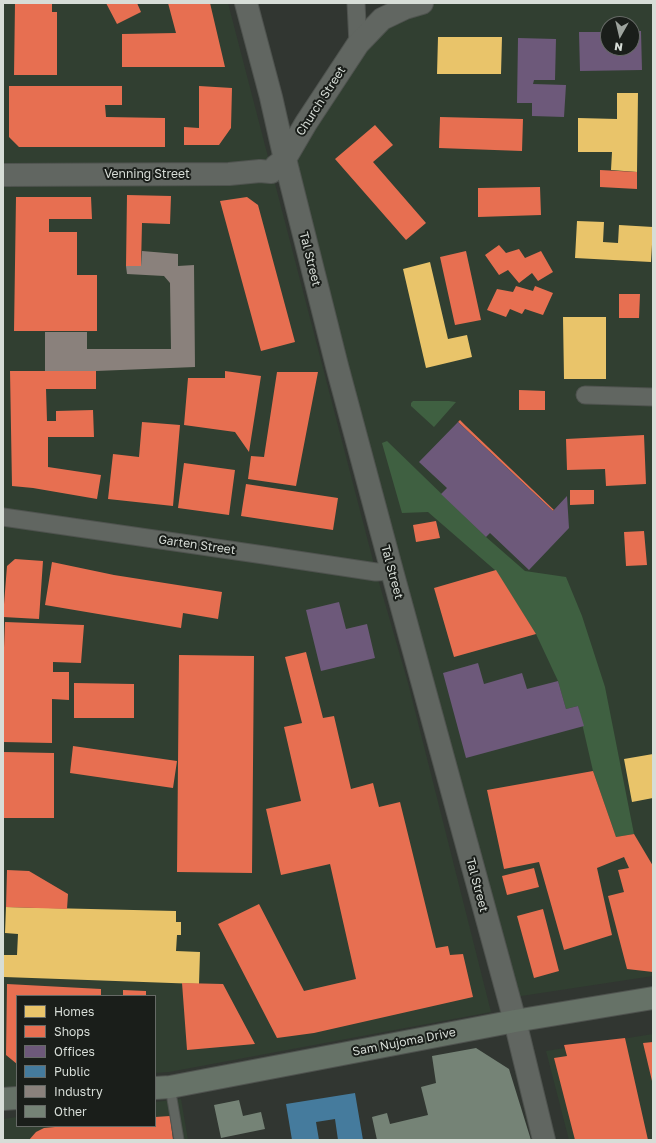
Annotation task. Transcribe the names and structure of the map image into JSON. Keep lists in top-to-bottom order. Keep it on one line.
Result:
{"streets":{"highway":["Sam Nujoma Drive"],"street":["Church Street","Venning Street","Tal Street","Garten Street"]},"crossings":[["Church Street","Venning Street"],["Church Street","Tal Street"],["Venning Street","Tal Street"],["Tal Street","Garten Street"],["Tal Street","Sam Nujoma Drive"]],"legend":["Homes","Shops","Offices","Public","Industry","Other"],"north":"bottom"}
